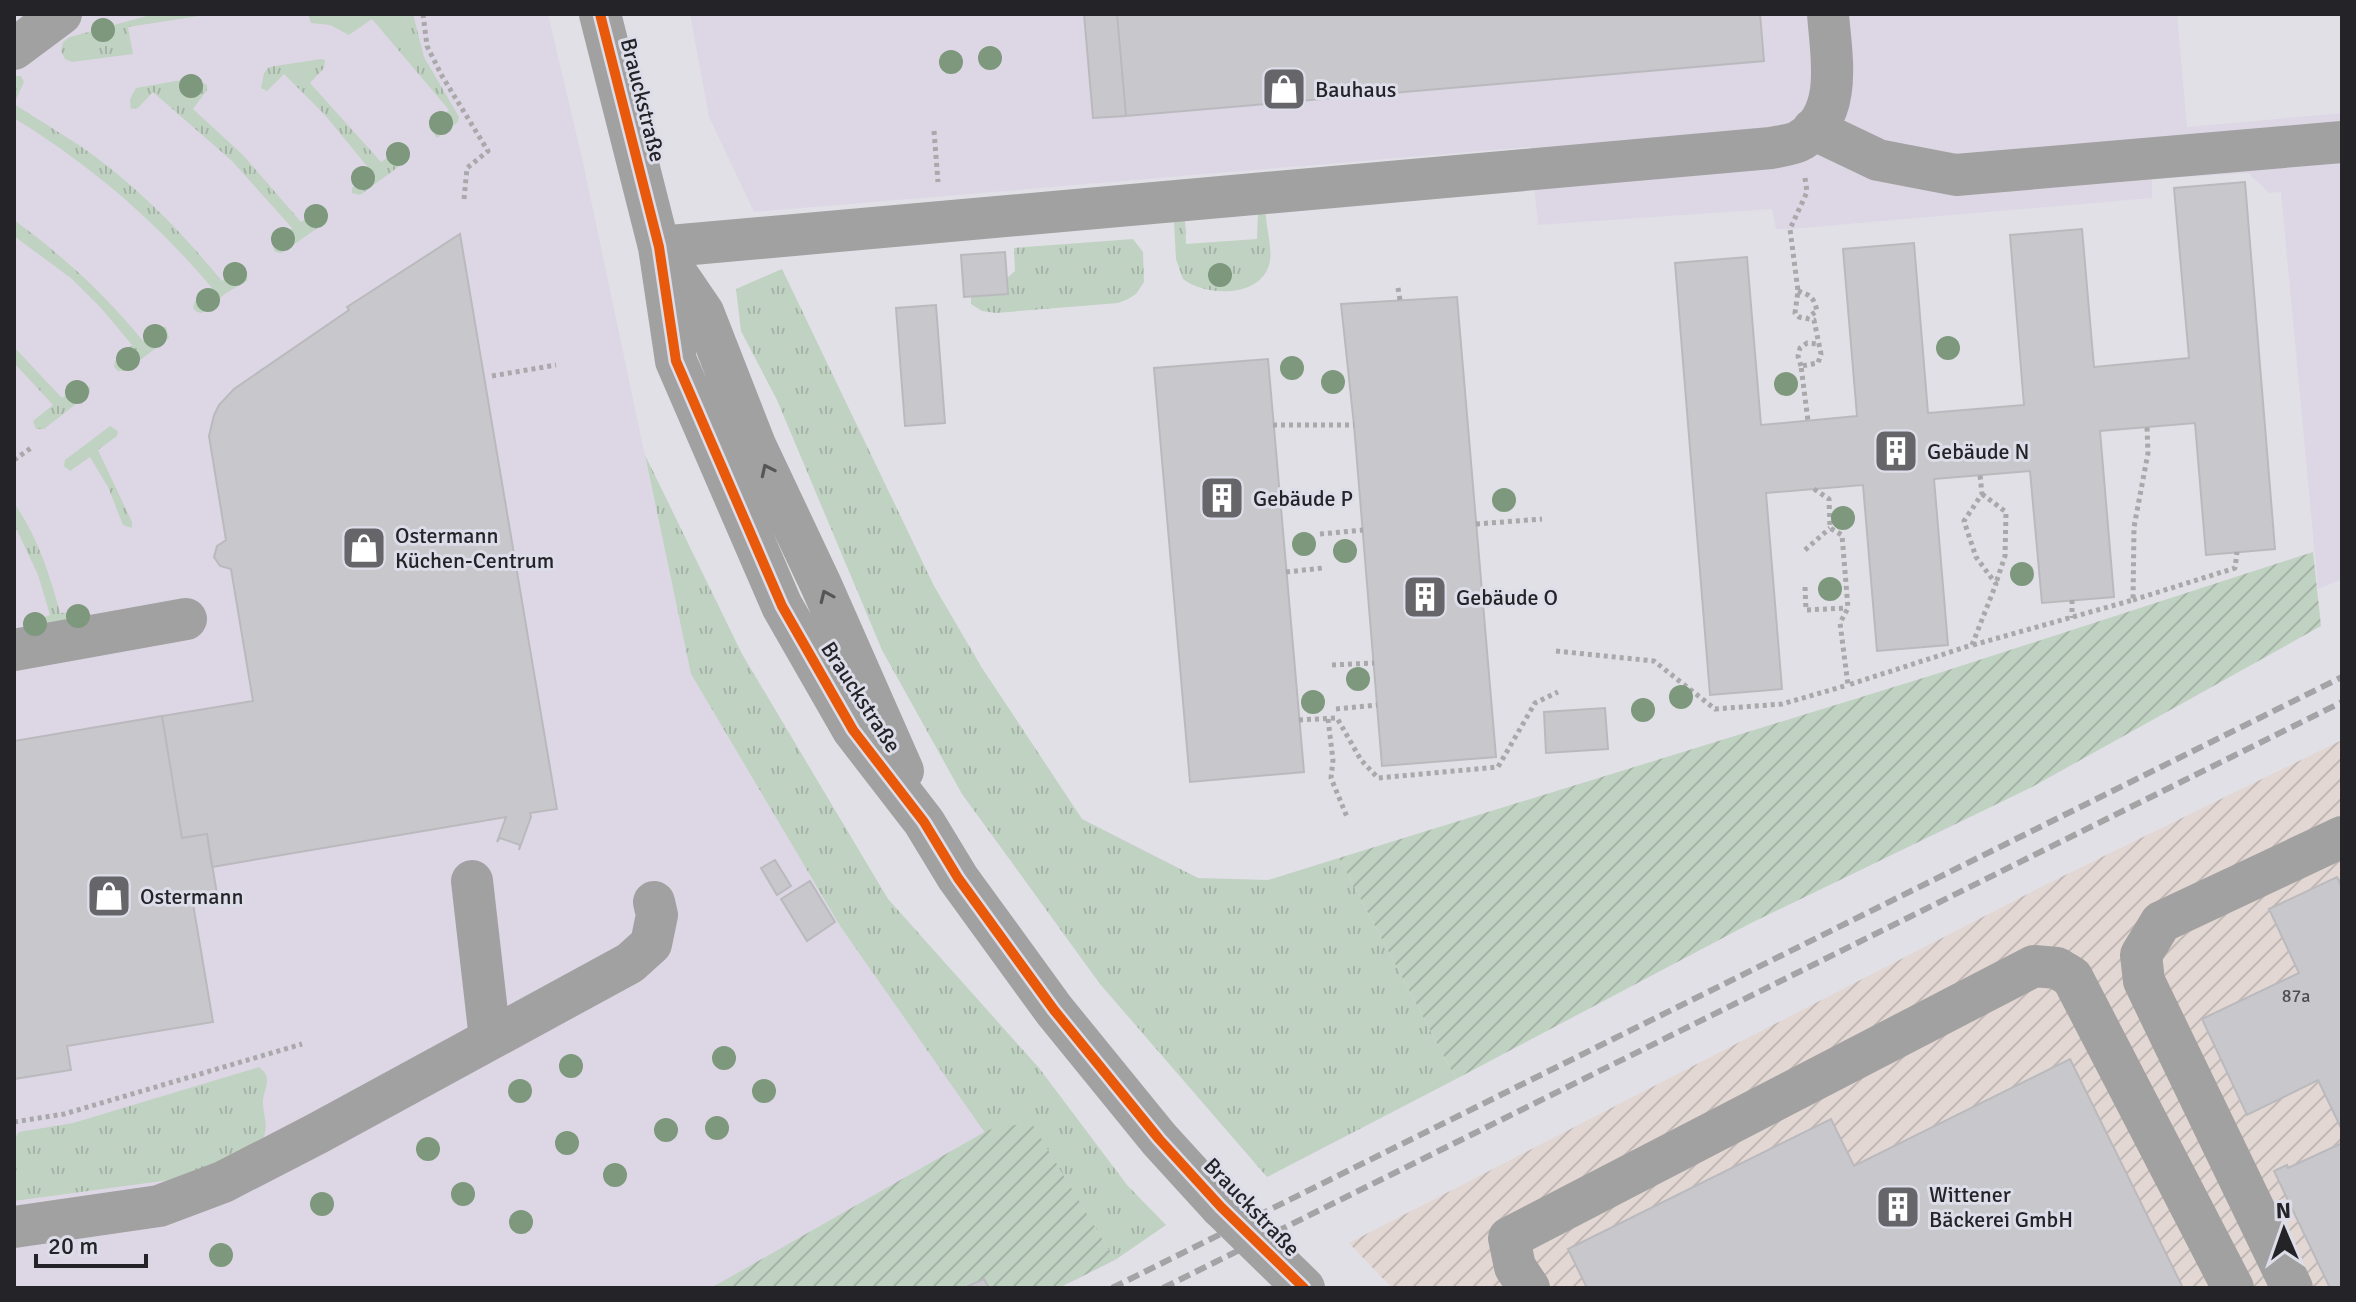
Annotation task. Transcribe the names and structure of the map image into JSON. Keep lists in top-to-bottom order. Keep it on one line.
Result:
{"streets":{"street":["Brauckstraße"]},"places":{"shop":["Bauhaus","Ostermann Küchen-Centrum","Ostermann"],"building":["Gebäude N","Gebäude P","Gebäude O","Wittener Bäckerei GmbH"]},"house_numbers":["87a"],"scale_bar":"20 m","north":"top"}
